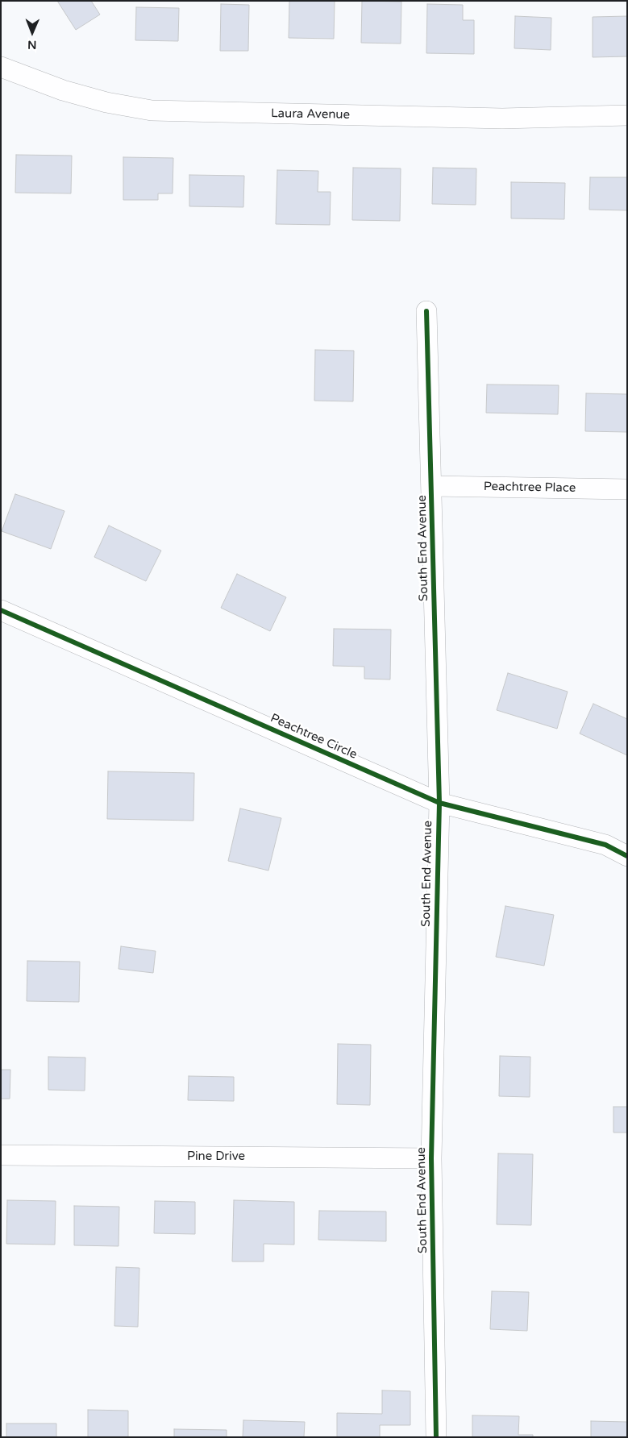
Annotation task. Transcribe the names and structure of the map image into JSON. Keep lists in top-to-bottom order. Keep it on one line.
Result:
{"streets":{"street":["Laura Avenue","Peachtree Place","South End Avenue","Peachtree Circle","Pine Drive"]},"crossings":[["Peachtree Place","South End Avenue"],["South End Avenue","Peachtree Circle"],["South End Avenue","Pine Drive"]],"north":"bottom"}
